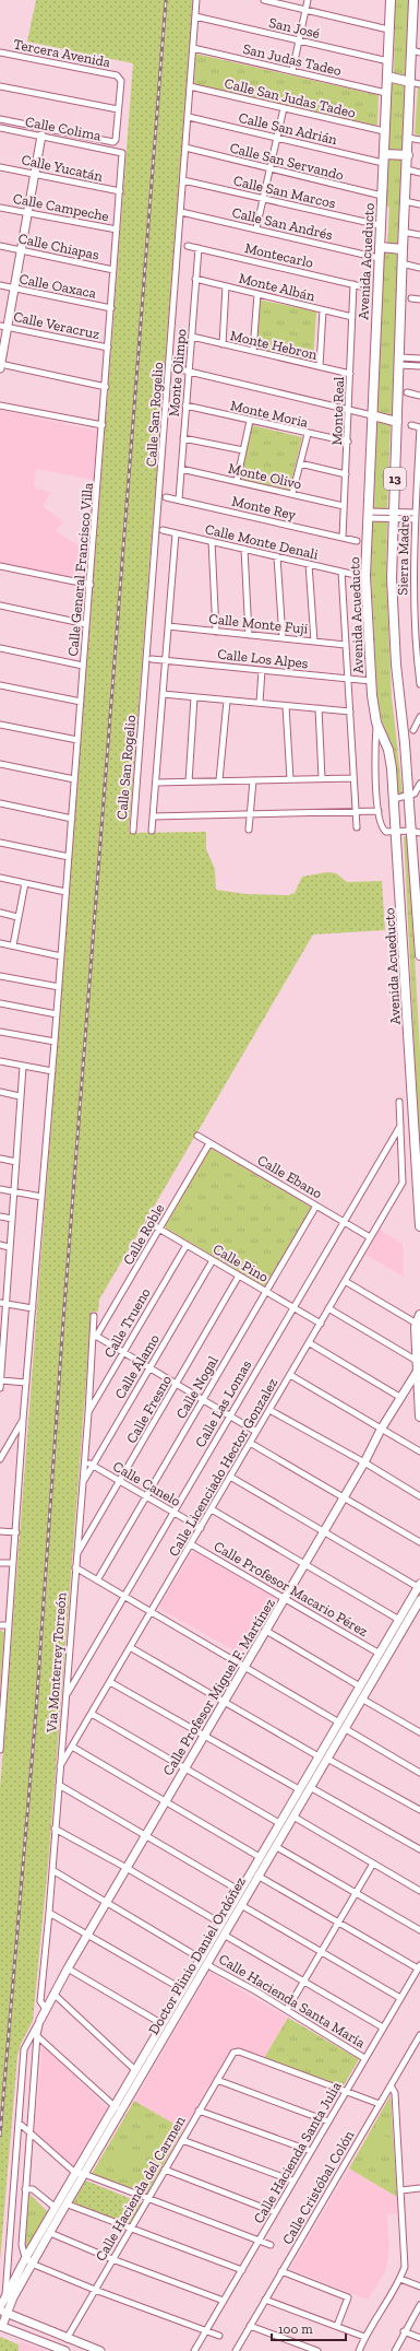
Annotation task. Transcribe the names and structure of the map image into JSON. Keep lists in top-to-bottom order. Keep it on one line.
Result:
{"streets":{"main road":["Avenida Acueducto","13"],"street":["San José","Tercera Avenida","San Judas Tadeo","Calle San Judas Tadeo","Calle Colima","Calle San Adrián","Calle San Servando","Calle Yucatán","Calle San Marcos","Calle Campeche","Calle San Andrés","Calle Chiapas","Montecarlo","Calle Oaxaca","Monte Albán","Calle Veracruz","Monte Hebron","Monte Olimpo","Monte Real","Monte Moria","Calle San Rogelio","Monte Olivo","Monte Rey","Calle Monte Denali","Sierra Madre","Calle General Francisco Villa","Calle Monte Fuji","Calle Los Alpes","Calle Ebano","Calle Roble","Calle Pino","Calle Trueno","Calle Álamo","Calle Nogal","Calle Las Lomas","Calle Fresno","Calle Licenciado Hector Gonzalez","Calle Canelo","Calle Profesor Macario Pérez","Via Monterrey Torreón","Calle Profesor Miguel F. Martínez","Doctor Plinio Daniel Ordóñez","Calle Hacienda Santa María","Calle Hacienda Santa Julia","Calle Cristóbal Colón","Calle Hacienda del Carmen"]},"crossings":[["San José","Avenida Acueducto"],["San José","Calle San Rogelio"],["San Judas Tadeo","Avenida Acueducto"],["San Judas Tadeo","Calle San Rogelio"],["Calle San Judas Tadeo","Avenida Acueducto"],["Calle San Judas Tadeo","Calle San Rogelio"],["Calle Colima","Calle General Francisco Villa"],["Calle San Adrián","Avenida Acueducto"],["Calle San Adrián","Calle San Rogelio"],["Calle San Servando","Avenida Acueducto"],["Calle San Servando","Calle San Rogelio"],["Calle Yucatán","Calle General Francisco Villa"],["Calle San Marcos","Avenida Acueducto"],["Calle San Marcos","Calle San Rogelio"],["Calle Campeche","Calle General Francisco Villa"],["Calle San Andrés","Avenida Acueducto"],["Calle San Andrés","Calle San Rogelio"],["Calle Chiapas","Calle General Francisco Villa"],["Montecarlo","Monte Olimpo"],["Montecarlo","Monte Real"],["Avenida Acueducto","Calle Los Alpes"],["Calle Oaxaca","Calle General Francisco Villa"],["Monte Albán","Monte Olimpo"],["Monte Albán","Monte Real"],["Calle Veracruz","Calle General Francisco Villa"],["Monte Hebron","Monte Olimpo"],["Monte Hebron","Monte Real"],["Monte Olimpo","Monte Moria"],["Monte Olimpo","Monte Olivo"],["Monte Olimpo","Monte Rey"],["Monte Real","Monte Moria"],["Monte Real","Monte Olivo"],["Monte Real","Monte Rey"],["Calle Ebano","Calle Roble"],["Calle Ebano","Calle Nogal"],["Calle Ebano","Calle Las Lomas"],["Calle Ebano","Calle Licenciado Hector Gonzalez"],["Calle Roble","Calle Pino"],["Calle Roble","Via Monterrey Torreón"],["Calle Pino","Calle Trueno"],["Calle Pino","Calle Álamo"],["Calle Pino","Calle Nogal"],["Calle Pino","Calle Las Lomas"],["Calle Pino","Calle Fresno"],["Calle Pino","Calle Licenciado Hector Gonzalez"],["Calle Trueno","Via Monterrey Torreón"],["Calle Álamo","Calle Canelo"],["Calle Álamo","Via Monterrey Torreón"],["Calle Nogal","Calle Canelo"],["Calle Las Lomas","Calle Licenciado Hector Gonzalez"],["Calle Las Lomas","Calle Canelo"],["Calle Las Lomas","Via Monterrey Torreón"],["Calle Fresno","Calle Canelo"],["Calle Fresno","Via Monterrey Torreón"],["Calle Licenciado Hector Gonzalez","Calle Canelo"],["Calle Licenciado Hector Gonzalez","Calle Profesor Macario Pérez"],["Calle Licenciado Hector Gonzalez","Via Monterrey Torreón"],["Calle Canelo","Via Monterrey Torreón"],["Calle Profesor Macario Pérez","Calle Profesor Miguel F. Martínez"],["Calle Profesor Macario Pérez","Doctor Plinio Daniel Ordóñez"],["Via Monterrey Torreón","Calle Profesor Miguel F. Martínez"],["Via Monterrey Torreón","Calle Hacienda Santa María"],["Calle Profesor Miguel F. Martínez","Calle Hacienda Santa María"],["Doctor Plinio Daniel Ordóñez","Calle Hacienda Santa María"],["Calle Hacienda Santa María","Calle Hacienda Santa Julia"],["Calle Hacienda Santa Julia","Calle Hacienda del Carmen"]],"scale_bar":"100 m"}
